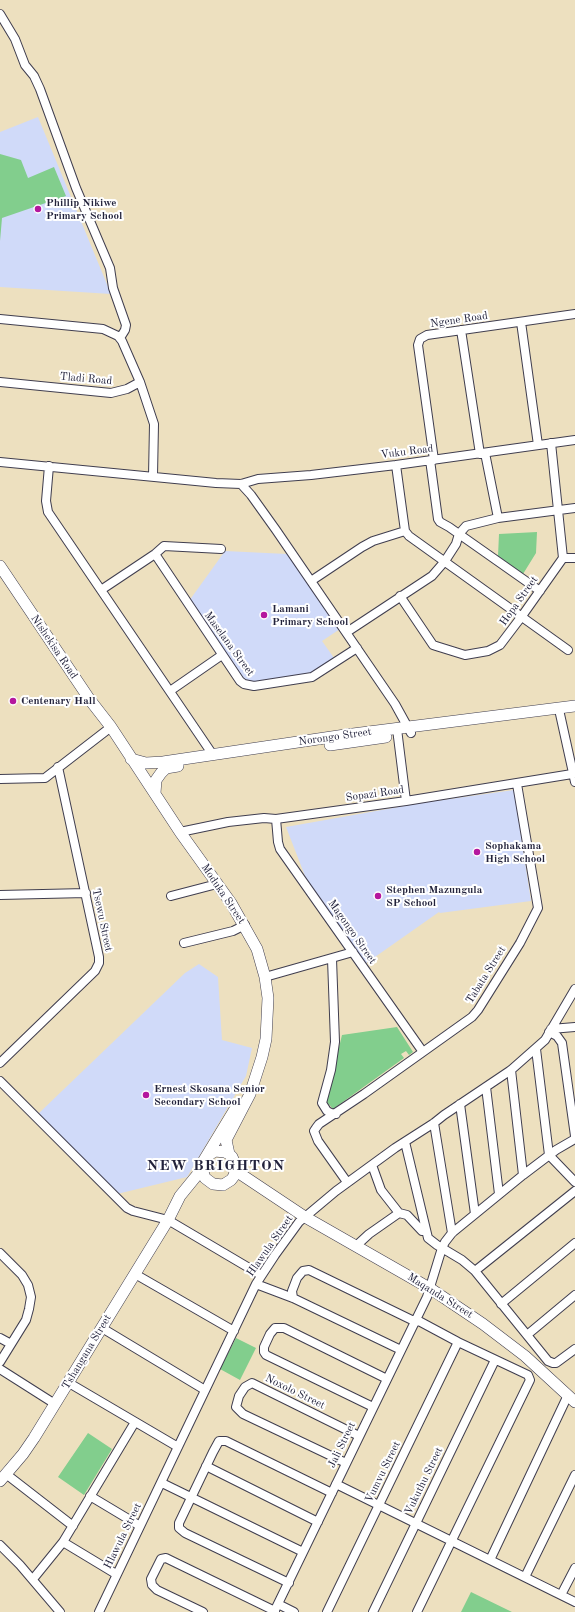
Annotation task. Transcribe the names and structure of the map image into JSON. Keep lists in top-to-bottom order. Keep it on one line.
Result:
{"streets":{"street":["Ngene Road","Tladi Road","Vuku Road","Hopa Street","Maselana Street","Ntshekisa Road","Norongo Street","Sopazi Road","Moduka Street","Tsewu Street","Magongo Street","Tabata Street","Hlawula Street","Maqanda Street","Tshangana Street","Noxolo Street","Jali Street","Vumvu Street","Vukuthu Street"]},"crossings":[["Ngene Road","Vuku Road"],["Ngene Road","Hopa Street"],["Ntshekisa Road","Moduka Street"],["Norongo Street","Moduka Street"],["Sopazi Road","Moduka Street"],["Sopazi Road","Magongo Street"],["Sopazi Road","Tabata Street"],["Moduka Street","Maqanda Street"],["Moduka Street","Tshangana Street"],["Magongo Street","Tabata Street"],["Tabata Street","Hlawula Street"],["Hlawula Street","Maqanda Street"],["Maqanda Street","Tshangana Street"],["Maqanda Street","Jali Street"],["Noxolo Street","Jali Street"]],"districts":["NEW BRIGHTON"],"places":["Phillip Nikiwe Primary School","Lamani Primary School","Centenary Hall","Sophakama High School","Stephen Mazungula SP School","Ernest Skosana Senior Secondary School"]}
